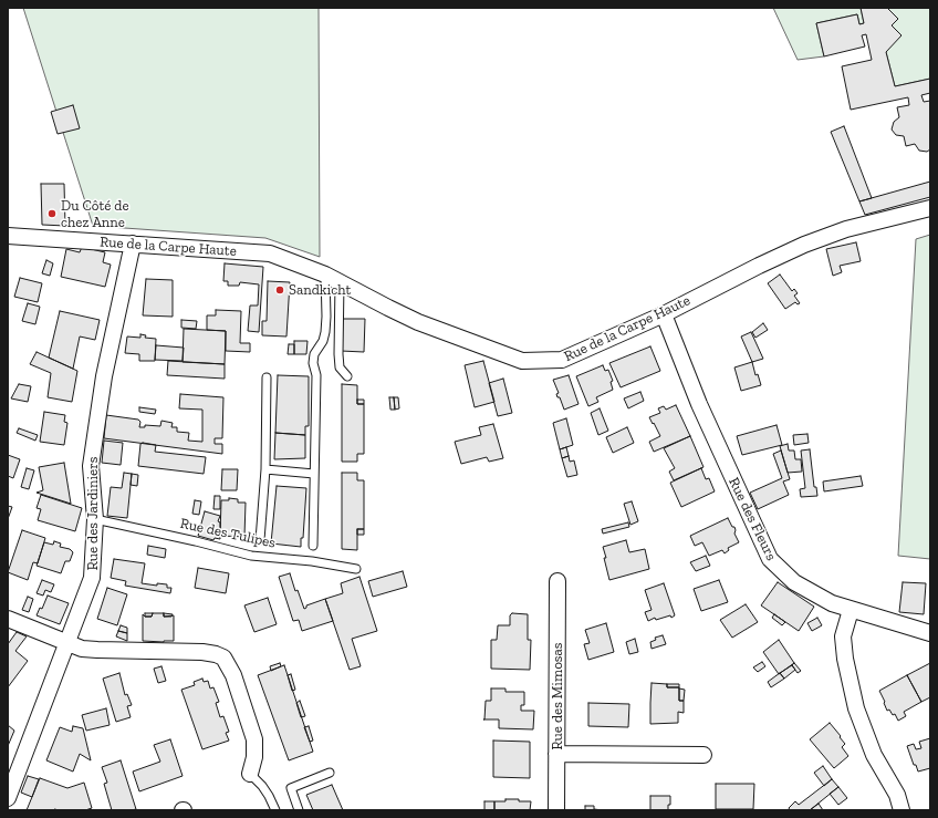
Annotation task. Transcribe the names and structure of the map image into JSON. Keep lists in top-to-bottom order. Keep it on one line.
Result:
{"streets":{"street":["Rue de la Carpe Haute","Rue des Jardiniers","Rue des Fleurs","Rue des Mimosas"],"lane":["Rue des Tulipes"]},"crossings":[["Rue de la Carpe Haute","Rue des Jardiniers"],["Rue de la Carpe Haute","Rue des Fleurs"],["Rue des Jardiniers","Rue des Tulipes"]],"places":["Du Côté de chez Anne","Sandkicht"]}
